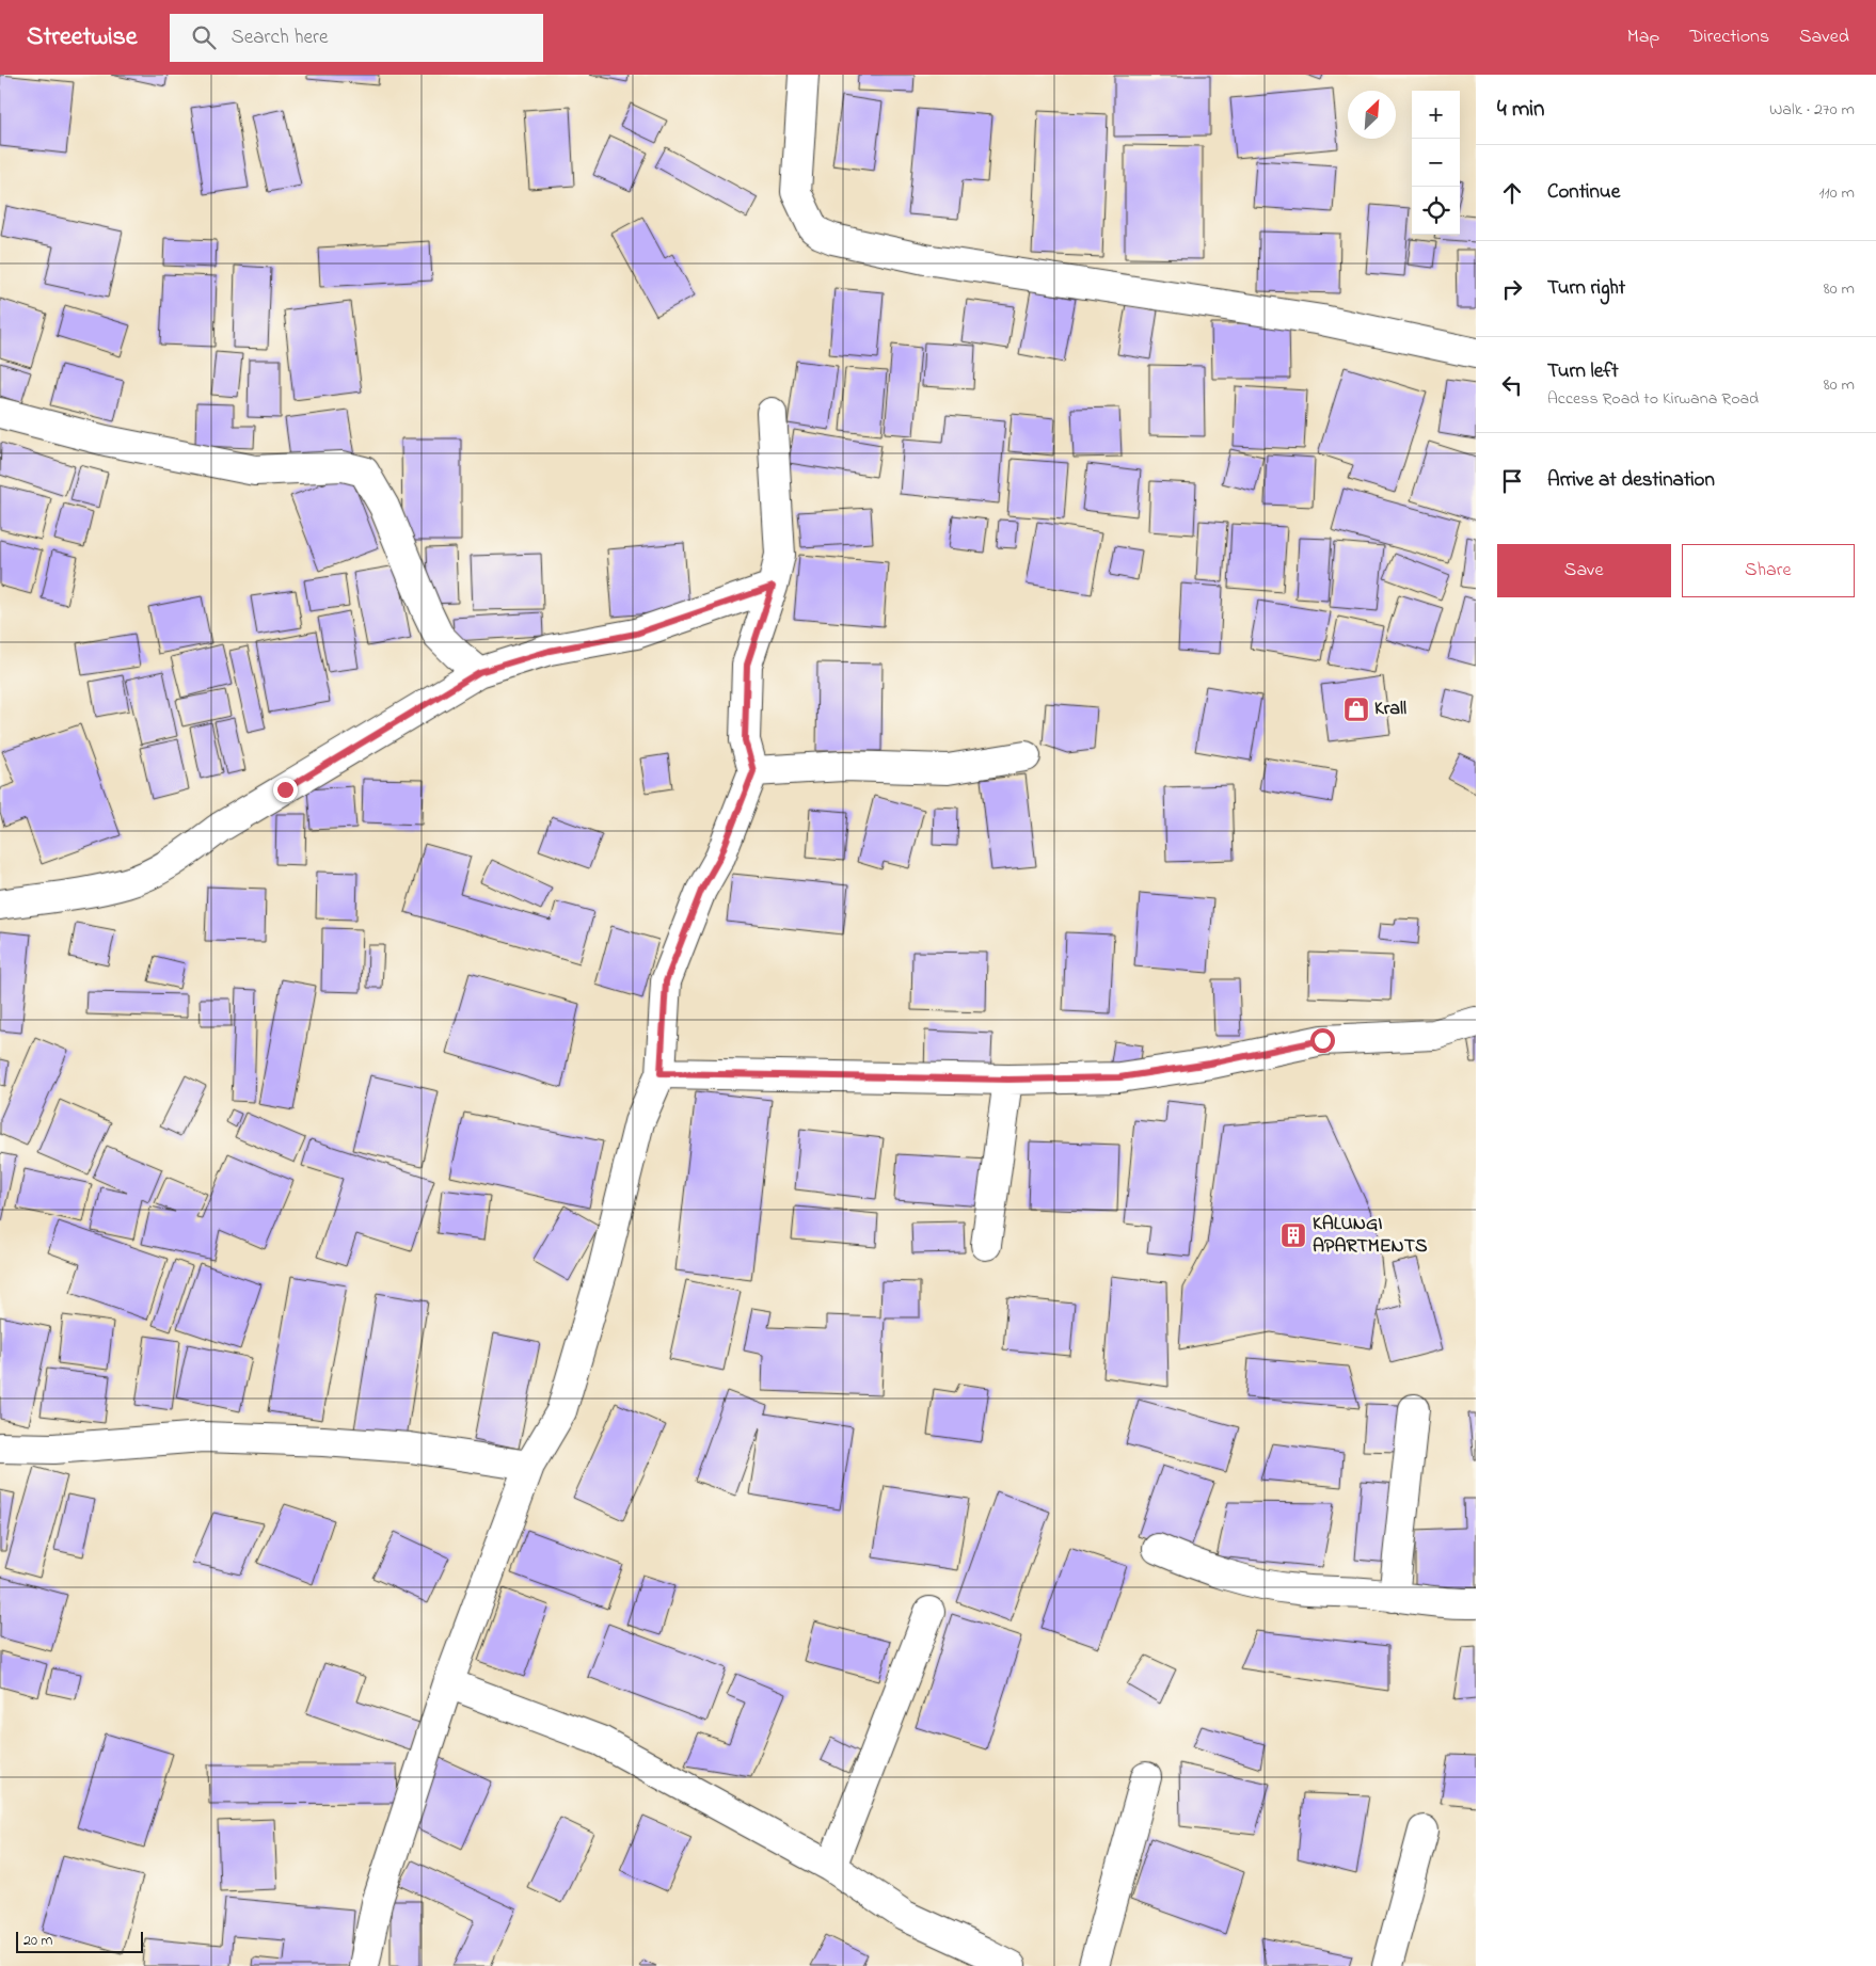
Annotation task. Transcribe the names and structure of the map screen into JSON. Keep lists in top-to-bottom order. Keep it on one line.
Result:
{"places":{"shop":["Krall"],"building":["KALUNGI APARTMENTS"]},"scale_bar":"20 m","north":"top right","page":{"header":"Streetwise","search":"Search here","nav":["Map","Directions","Saved"],"heading":["4 min","Walk · 270 m"],"map_buttons":["+","−"],"list":[["Continue","110 m"],["Turn right","80 m"],["Turn left","Access Road to Kirwana Road","80 m"],"Arrive at destination"],"buttons":["Save","Share"],"scale":"20 m"}}
